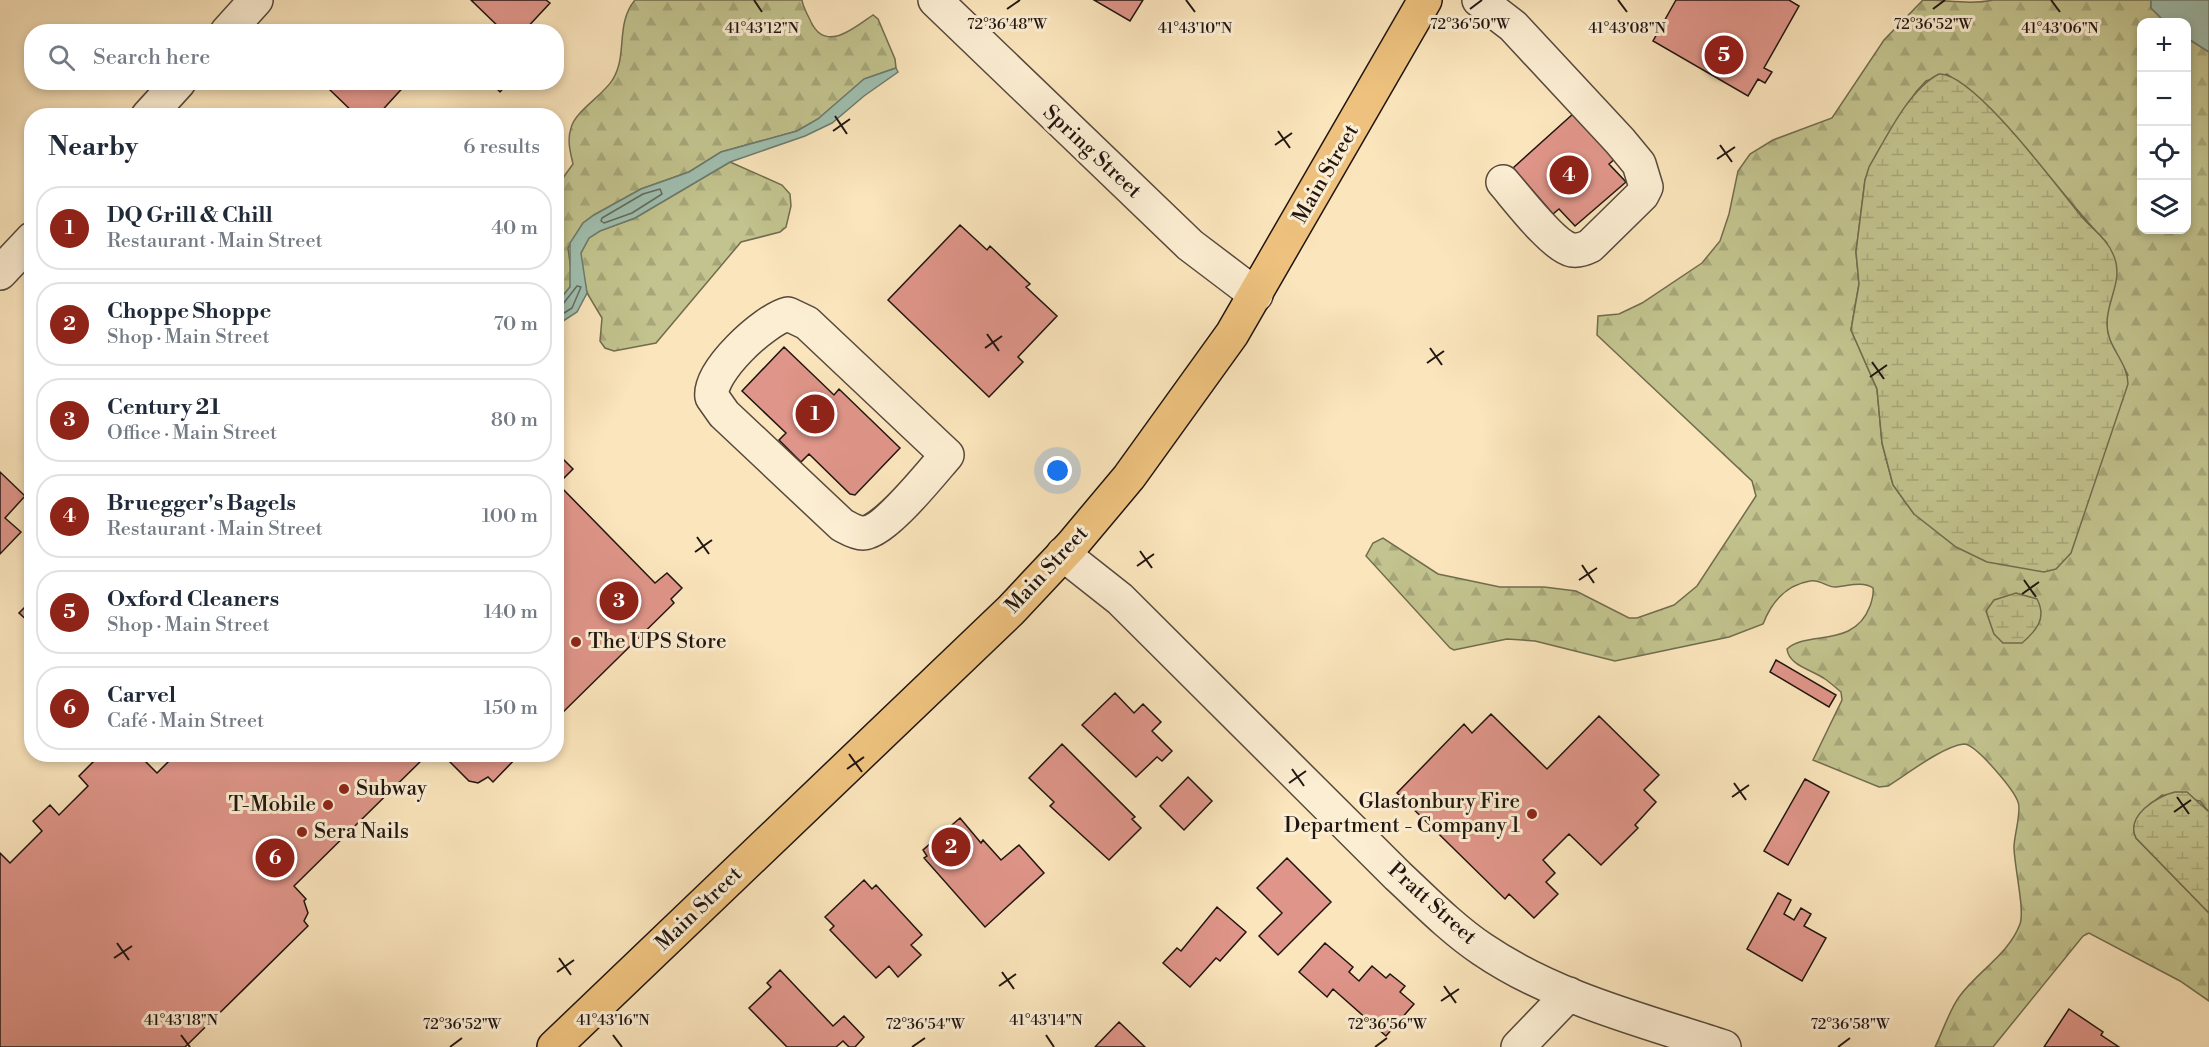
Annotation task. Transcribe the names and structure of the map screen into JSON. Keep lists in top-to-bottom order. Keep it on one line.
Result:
{"streets":{"main road":["Main Street"],"street":["Spring Street","Pratt Street"]},"crossings":[["Spring Street","Main Street"],["Main Street","Pratt Street"]],"places":["The UPS Store","Subway","T-Mobile","Glastonbury Fire Department - Company 1","Sera Nails"],"page":{"map_buttons":["+","−"],"search":"Search here","pins":["5","4","1","3","2","6"],"heading":["Nearby","6 results"],"list":[{"mark":"1","name":"DQ Grill & Chill","note":"Restaurant · Main Street","value":"40 m"},{"mark":"2","name":"Choppe Shoppe","note":"Shop · Main Street","value":"70 m"},{"mark":"3","name":"Century 21","note":"Office · Main Street","value":"80 m"},{"mark":"4","name":"Bruegger's Bagels","note":"Restaurant · Main Street","value":"100 m"},{"mark":"5","name":"Oxford Cleaners","note":"Shop · Main Street","value":"140 m"},{"mark":"6","name":"Carvel","note":"Café · Main Street","value":"150 m"}]},"coordinates":["72°36'50\"W","72°36'52\"W","72°36'48\"W","41°43'12\"N","41°43'10\"N","41°43'08\"N","41°43'06\"N","41°43'18\"N","41°43'16\"N","41°43'14\"N","72°36'54\"W","72°36'56\"W","72°36'58\"W"]}
